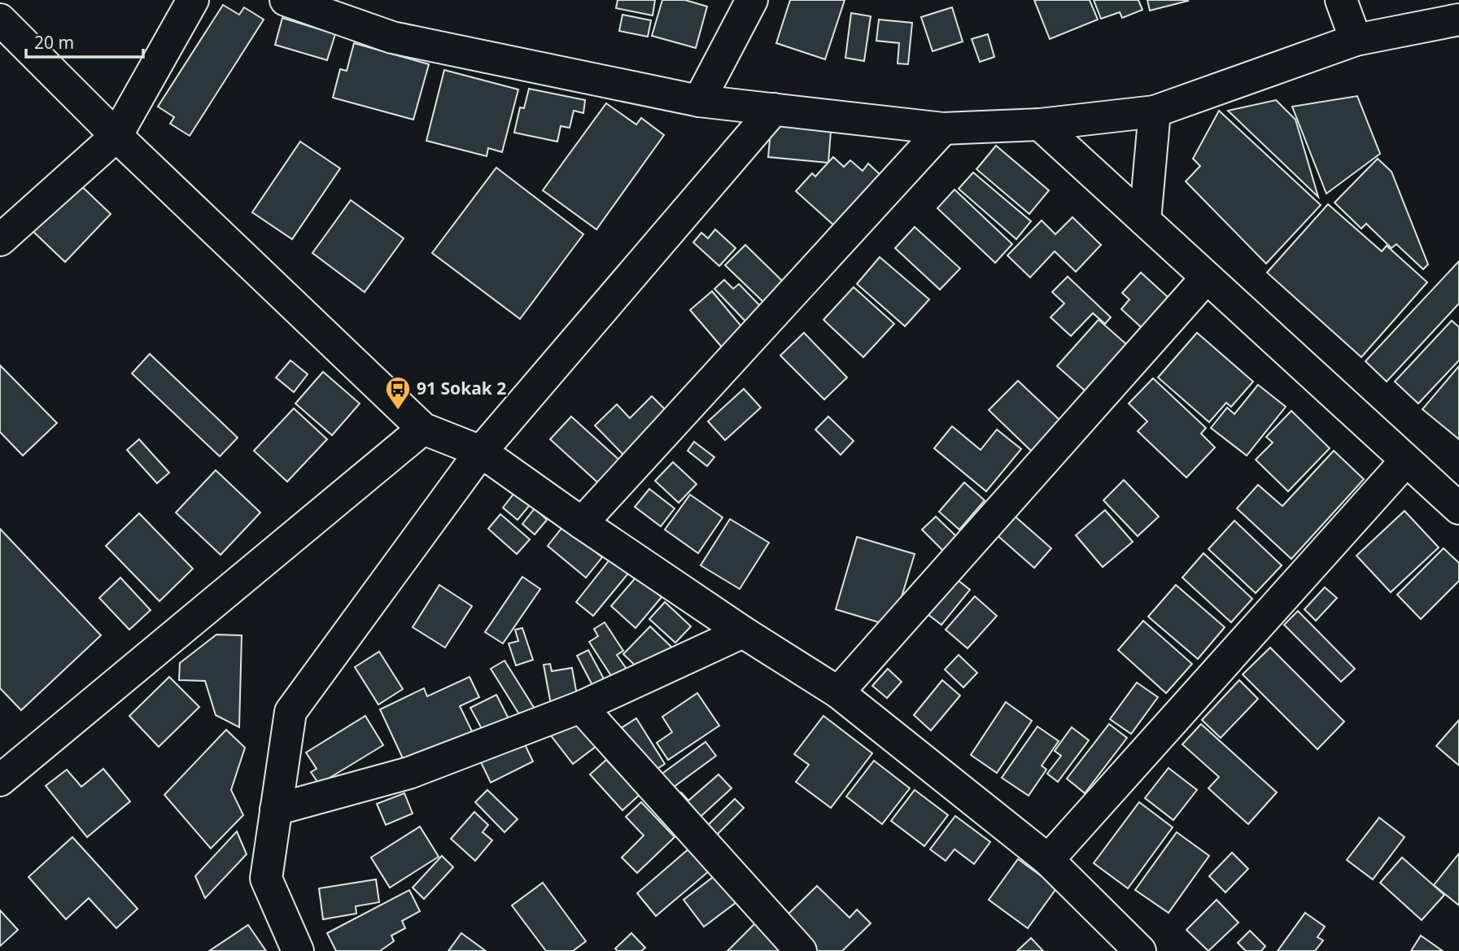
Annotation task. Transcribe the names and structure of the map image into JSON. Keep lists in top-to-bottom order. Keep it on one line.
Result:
{"places":{"bus stop":["91 Sokak 2"]},"scale_bar":"20 m"}
